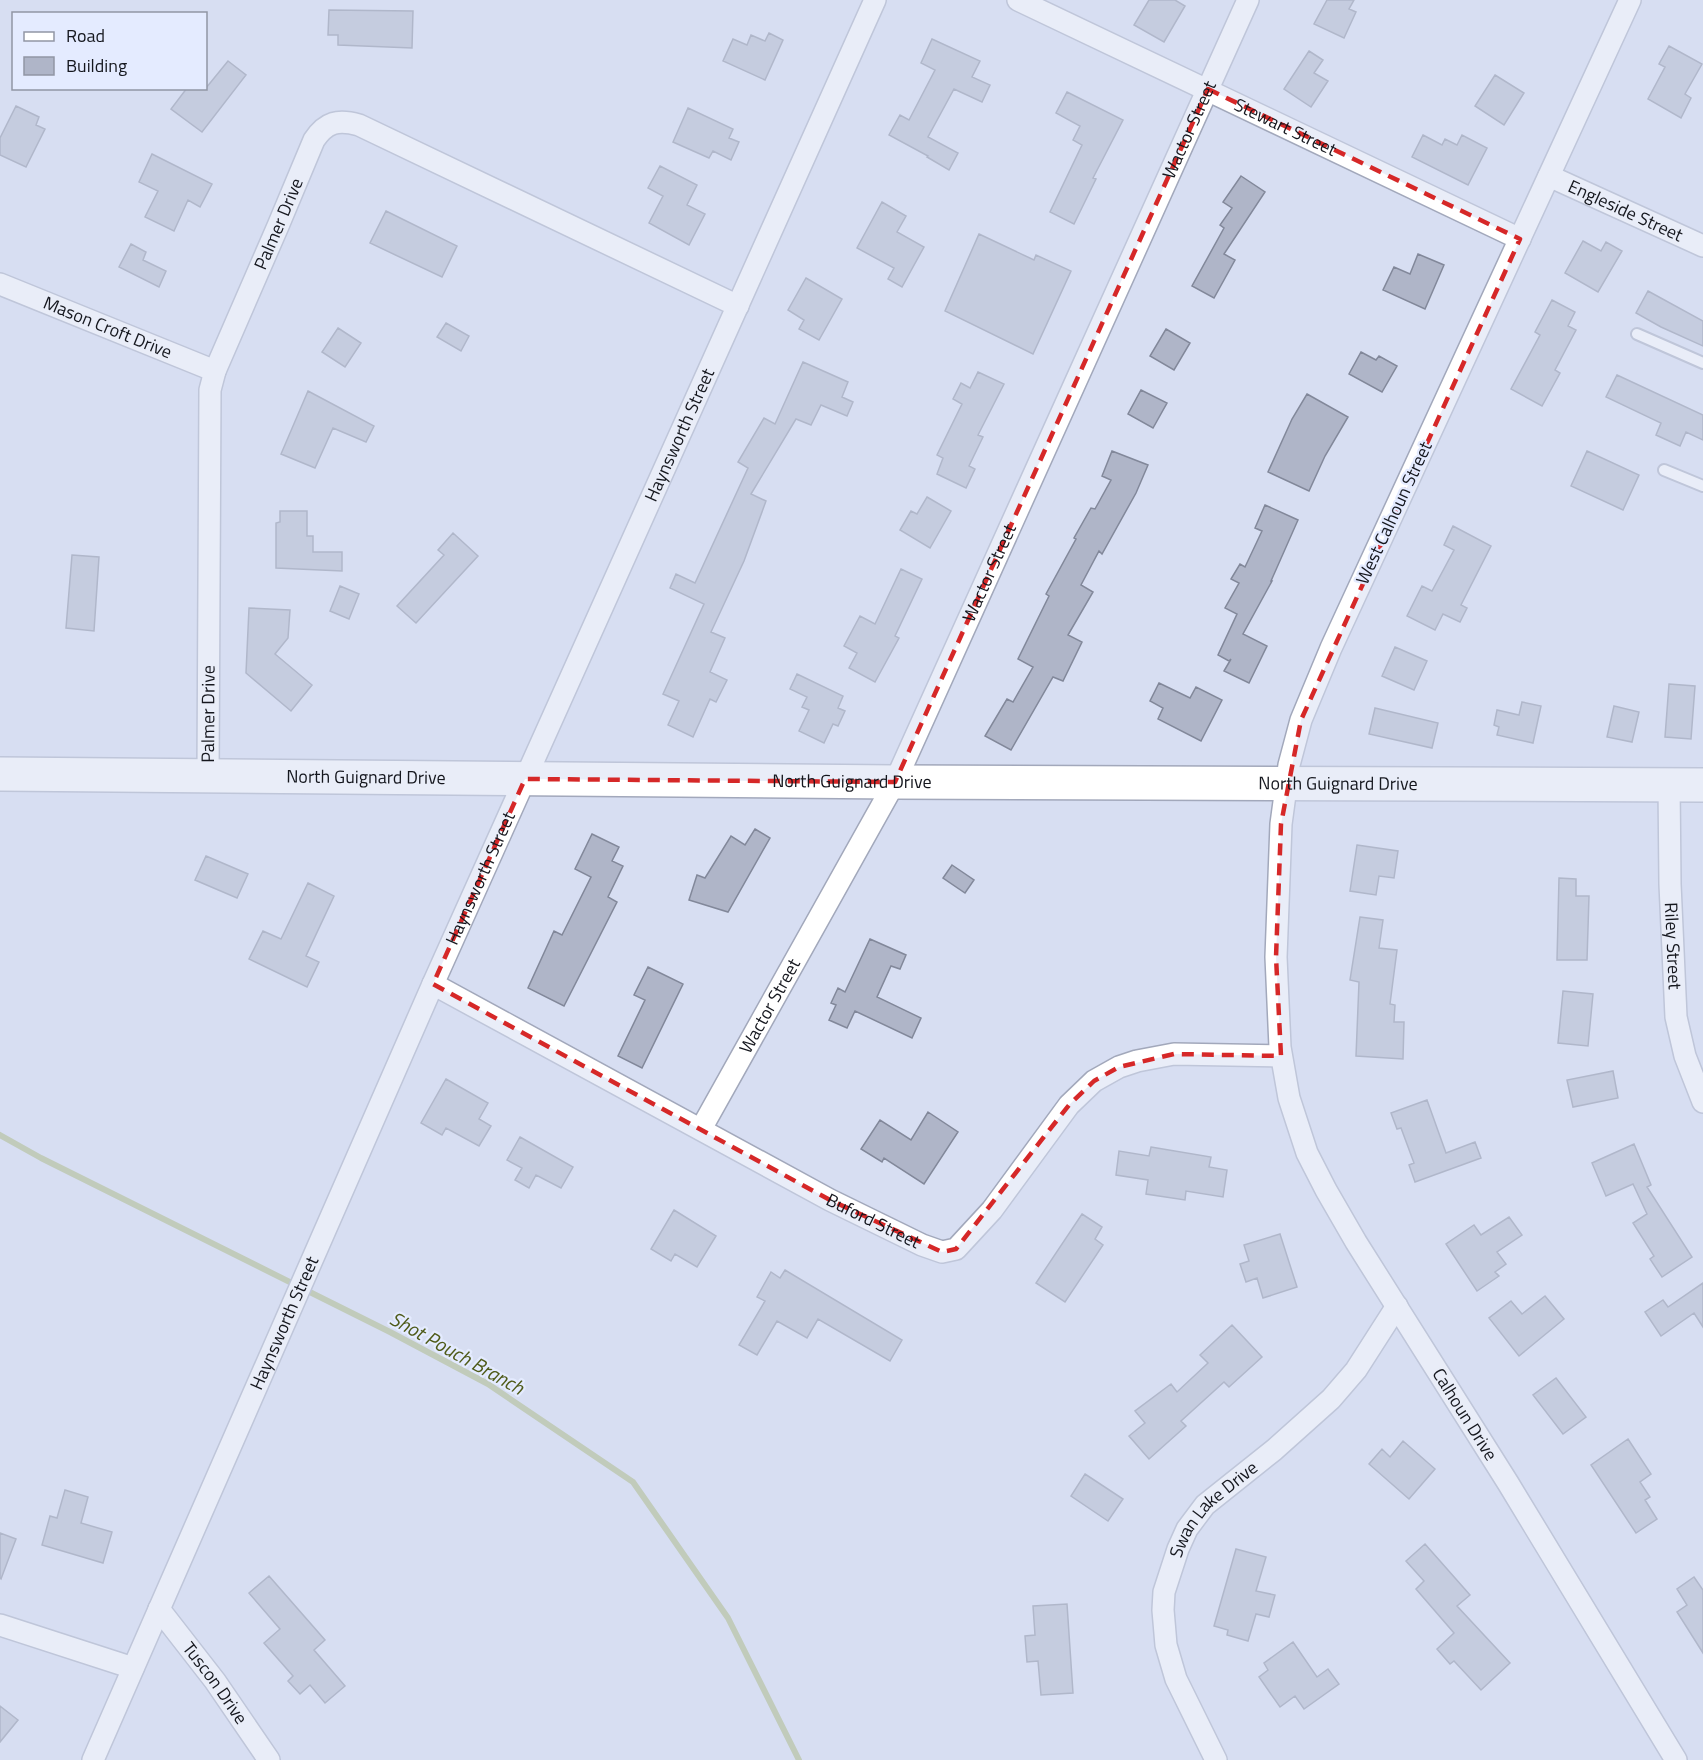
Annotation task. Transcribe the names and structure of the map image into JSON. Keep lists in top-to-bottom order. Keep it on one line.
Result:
{"streets":{"highway":["North Guignard Drive"],"street":["Stewart Street","Wactor Street","Engleside Street","Palmer Drive","Mason Croft Drive","Haynsworth Street","West Calhoun Street","Riley Street","Buford Street","Calhoun Drive","Swan Lake Drive","Tuscon Drive"]},"crossings":[["Stewart Street","Wactor Street"],["Stewart Street","West Calhoun Street"],["Wactor Street","North Guignard Drive"],["Wactor Street","Buford Street"],["Engleside Street","West Calhoun Street"],["Palmer Drive","Mason Croft Drive"],["Palmer Drive","Haynsworth Street"],["Palmer Drive","North Guignard Drive"],["Haynsworth Street","North Guignard Drive"],["Haynsworth Street","Buford Street"],["Haynsworth Street","Tuscon Drive"],["West Calhoun Street","North Guignard Drive"],["West Calhoun Street","Buford Street"],["West Calhoun Street","Calhoun Drive"],["North Guignard Drive","Riley Street"],["Buford Street","Calhoun Drive"],["Calhoun Drive","Swan Lake Drive"]],"water":["Shot Pouch Branch"],"legend":["Road","Building"]}
